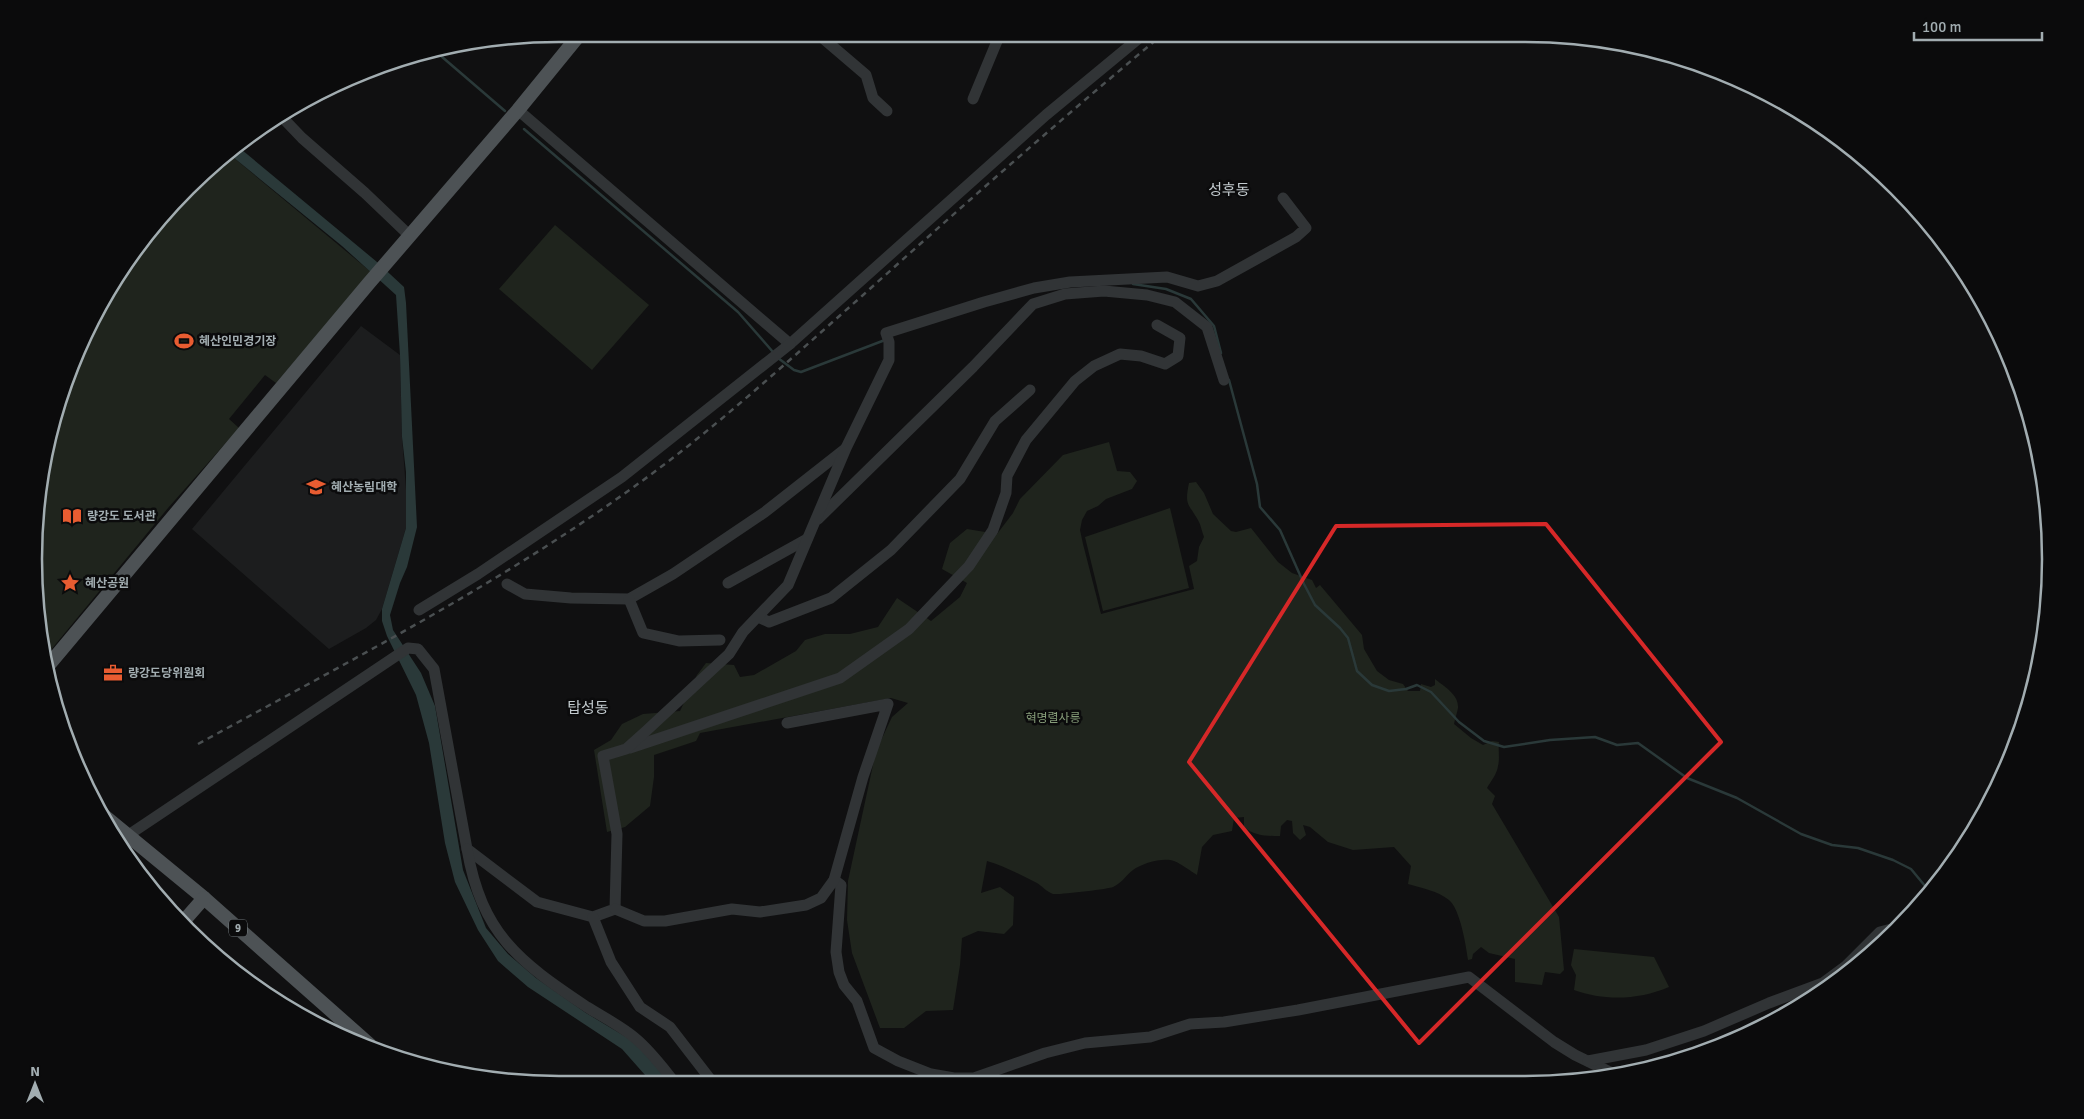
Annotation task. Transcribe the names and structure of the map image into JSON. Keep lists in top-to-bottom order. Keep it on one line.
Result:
{"streets":{"main road":["9"]},"districts":["성후동","탑성동"],"parks":["혁명렬사릉"],"places":{"sports":["혜산인민경기장"],"school or university":["혜산농림대학"],"library":["량강도 도서관"],"place":["혜산공원"],"office":["량강도당위원회"]},"scale_bar":"100 m","north":"top"}
